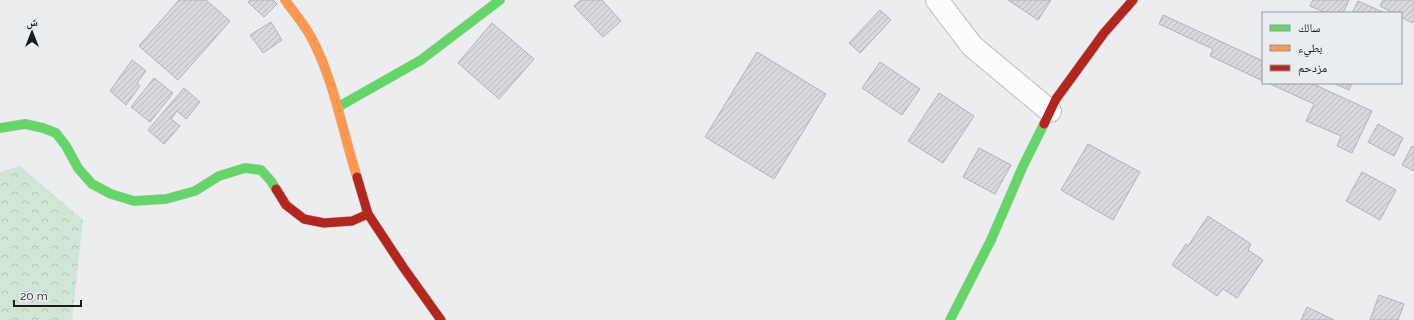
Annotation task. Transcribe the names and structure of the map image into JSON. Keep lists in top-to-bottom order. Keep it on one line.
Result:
{"legend":["سالك","بطيء","مزدحم"],"scale_bar":"20 m","north":"top"}
